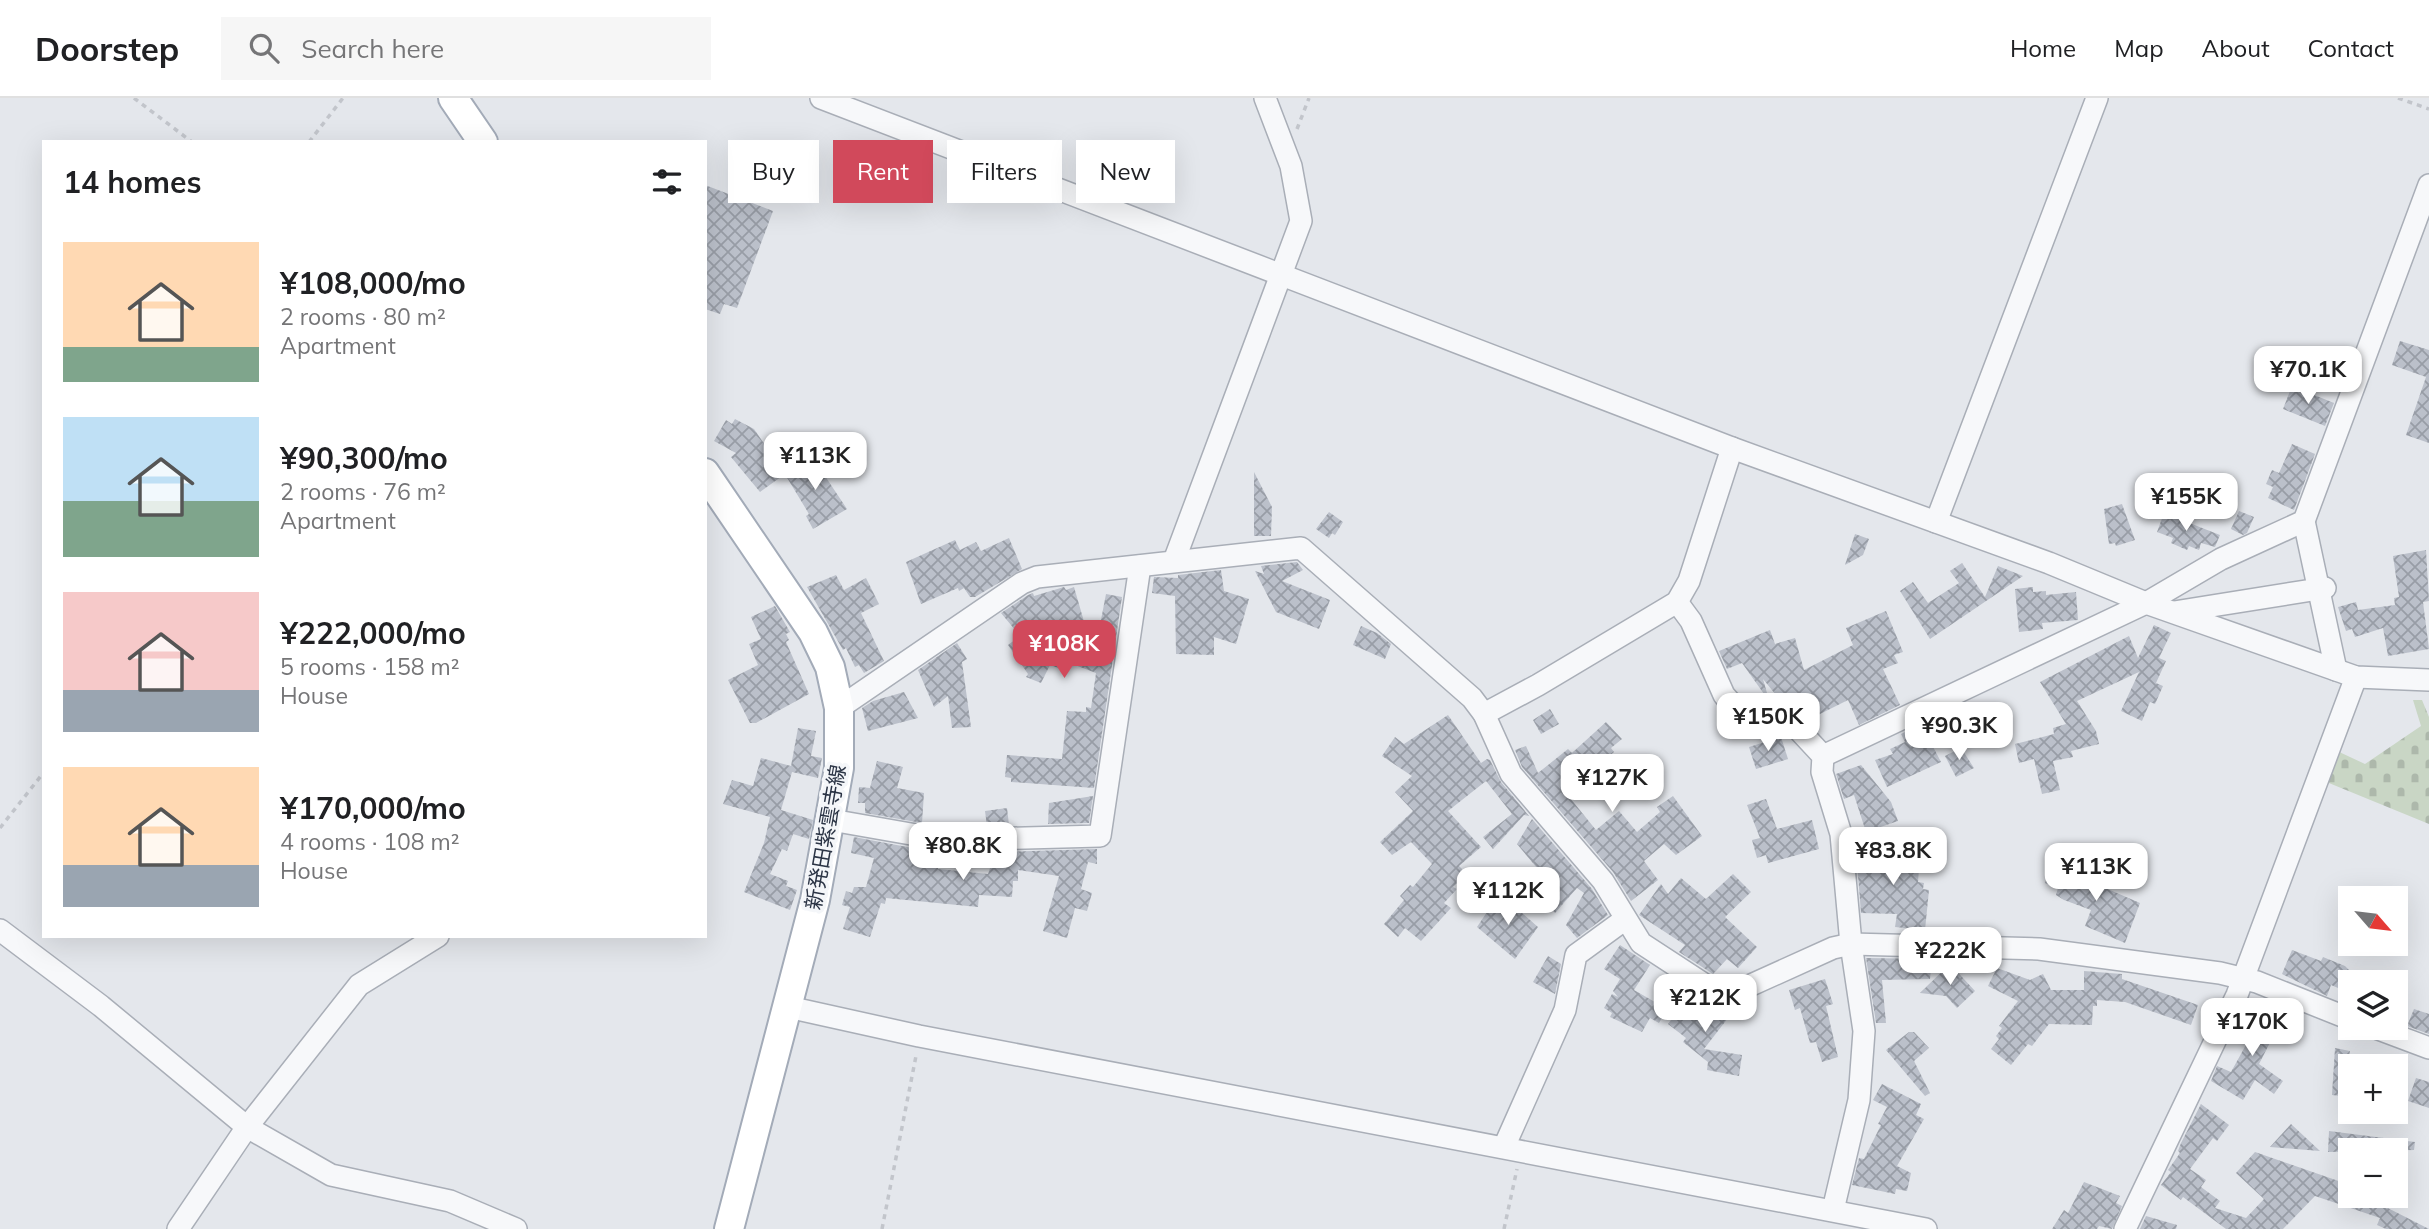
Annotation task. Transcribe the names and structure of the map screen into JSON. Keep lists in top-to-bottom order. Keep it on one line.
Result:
{"streets":{"main road":["新発田紫雲寺線"]},"north":"bottom right","page":{"header":"Doorstep","search":"Search here","nav":["Home","Map","About","Contact"],"chip":["Buy","Rent","Filters","New"],"heading":"14 homes","list":[{"name":"¥108,000/mo","note":"2 rooms · 80 m² · Apartment"},{"name":"¥90,300/mo","note":"2 rooms · 76 m² · Apartment"},{"name":"¥222,000/mo","note":"5 rooms · 158 m² · House"},{"name":"¥170,000/mo","note":"4 rooms · 108 m² · House"}],"price":["¥70.1K","¥113K","¥155K","¥108K","¥150K","¥90.3K","¥127K","¥80.8K","¥83.8K","¥113K","¥112K","¥222K","¥212K","¥170K"],"map_buttons":["+","−"]}}
